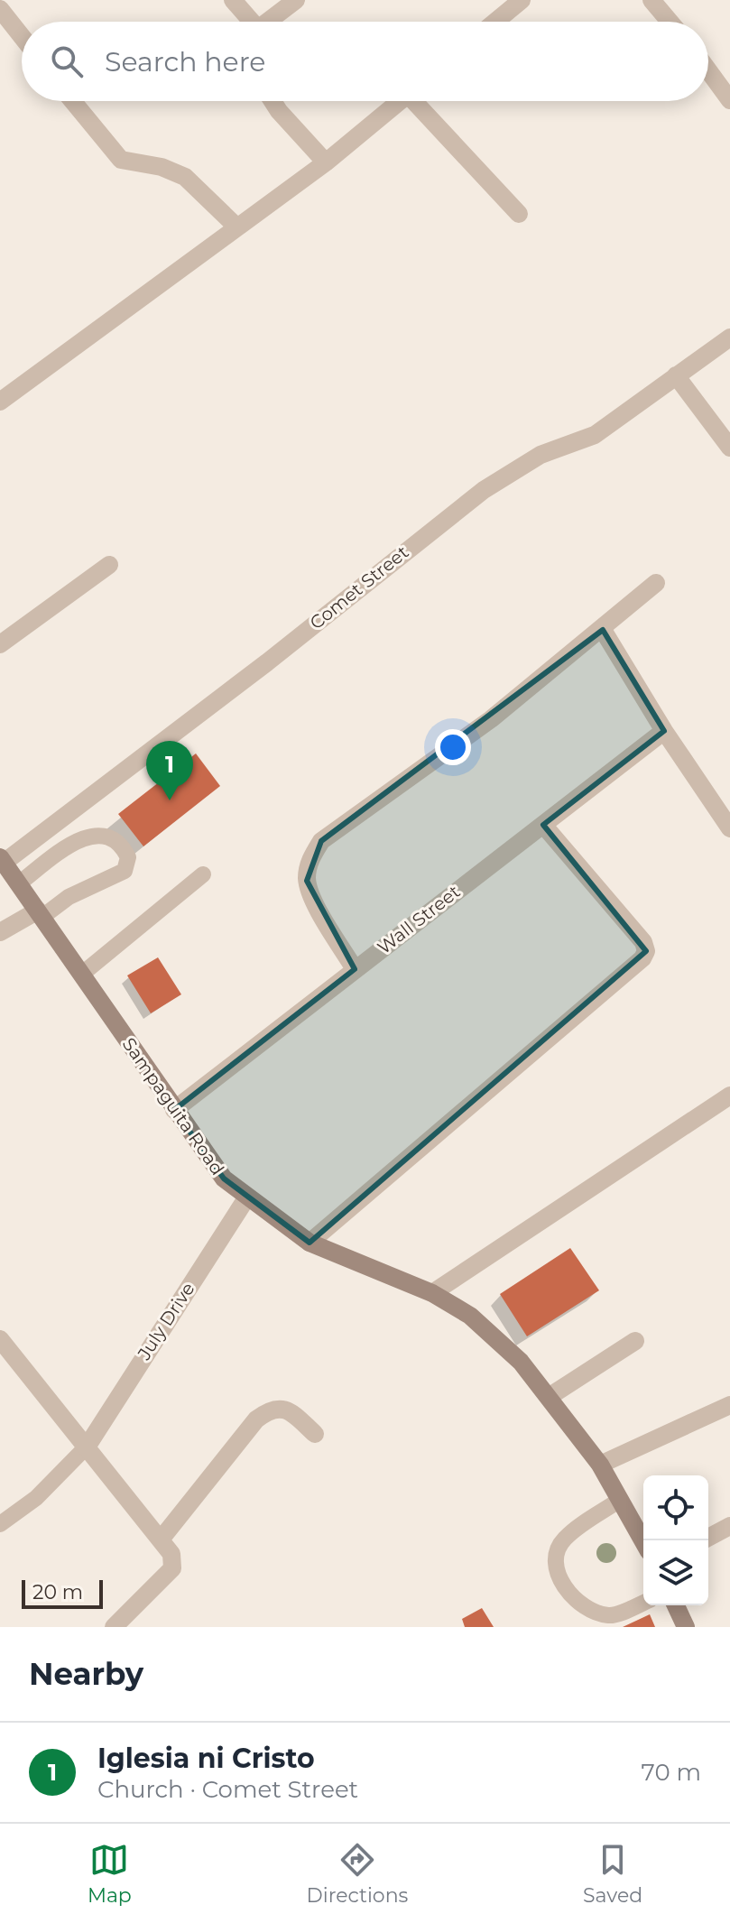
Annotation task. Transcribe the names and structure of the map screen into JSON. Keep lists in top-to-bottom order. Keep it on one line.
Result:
{"streets":{"street":["Comet Street","Wall Street","Sampaguita Road","July Drive"]},"crossings":[["Comet Street","Sampaguita Road"],["Wall Street","Sampaguita Road"],["Sampaguita Road","July Drive"]],"scale_bar":"20 m","page":{"search":"Search here","pins":"1","scale":"20 m","heading":"Nearby","list":[{"mark":"1","name":"Iglesia ni Cristo","note":"Church · Comet Street","value":"70 m"}],"nav":["Map","Directions","Saved"]}}
